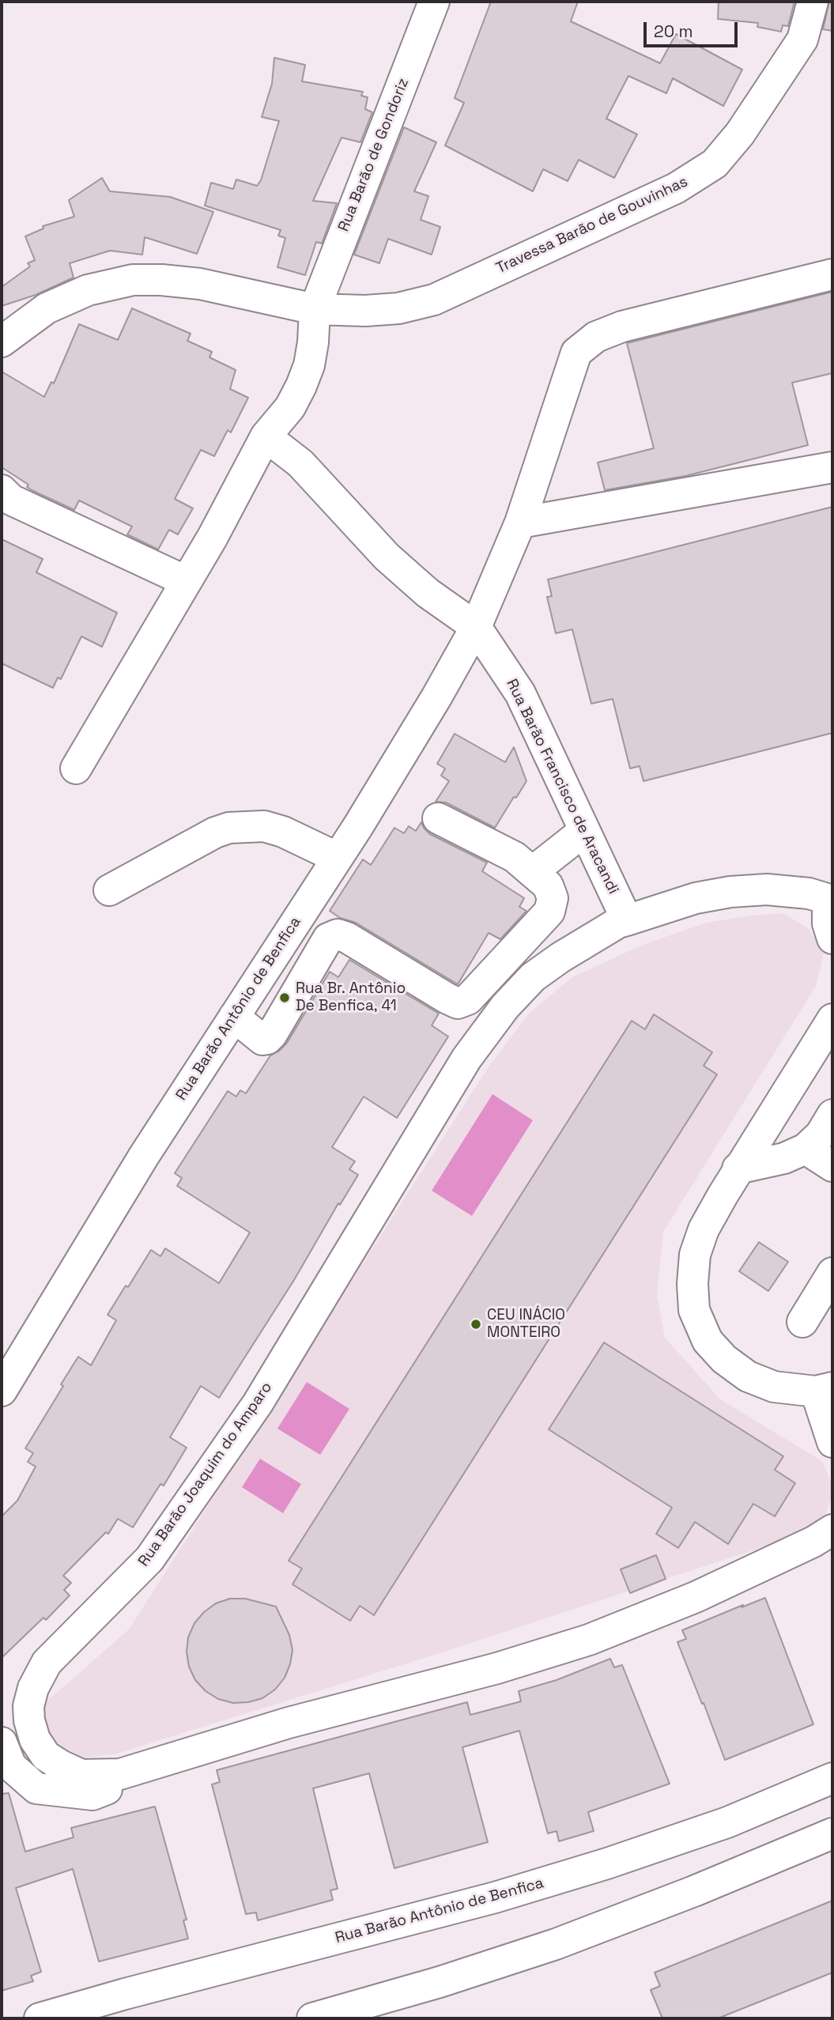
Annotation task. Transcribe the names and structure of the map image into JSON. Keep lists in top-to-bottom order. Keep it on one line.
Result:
{"streets":{"street":["Rua Barão de Gondoriz","Travessa Barão de Gouvinhas","Rua Barão Francisco de Aracandi","Rua Barão Antônio de Benfica","Rua Barão Joaquim do Amparo"]},"crossings":[["Rua Barão de Gondoriz","Travessa Barão de Gouvinhas"],["Rua Barão Francisco de Aracandi","Rua Barão Antônio de Benfica"],["Rua Barão Francisco de Aracandi","Rua Barão Joaquim do Amparo"]],"places":["Rua Br. Antônio De Benfica, 41","CEU INÁCIO MONTEIRO"],"scale_bar":"20 m"}
